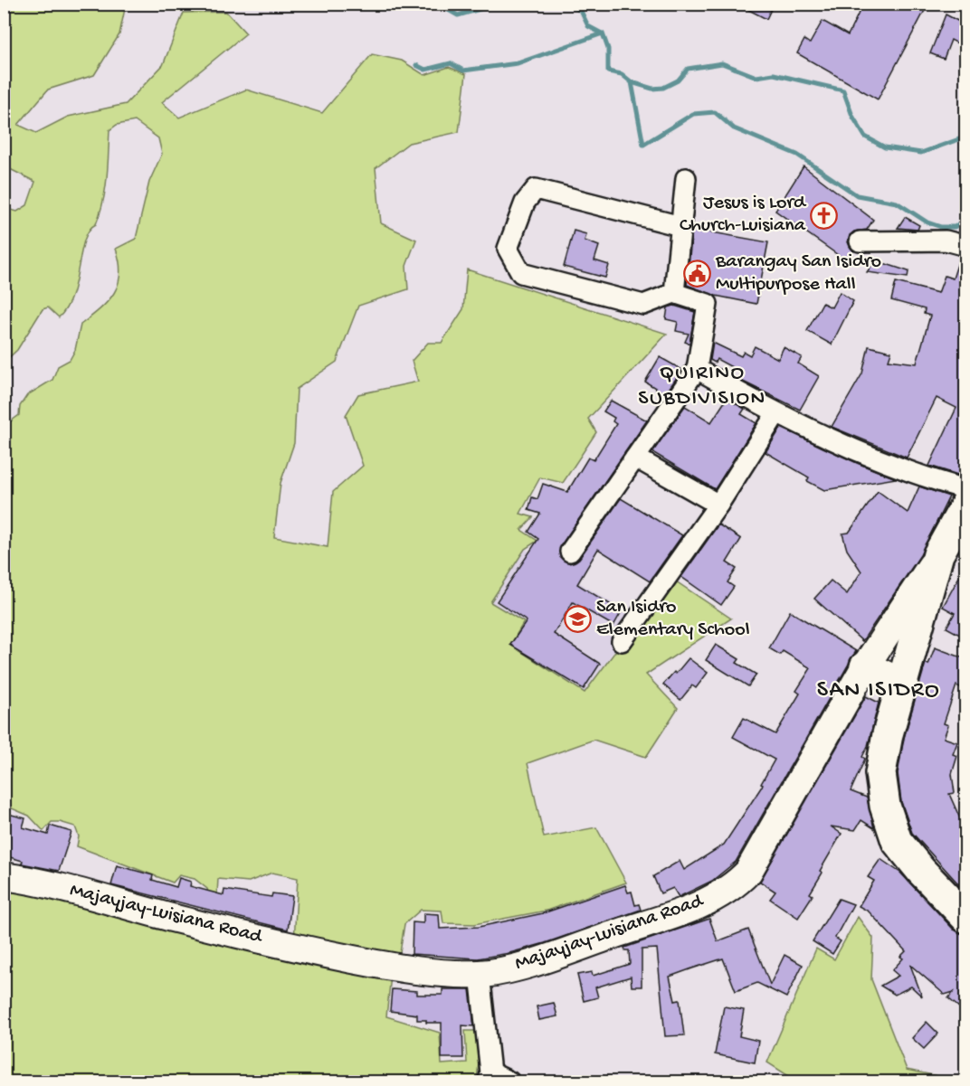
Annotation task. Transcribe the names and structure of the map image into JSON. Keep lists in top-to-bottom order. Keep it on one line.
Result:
{"streets":{"street":["Majayjay-Luisiana Road"]},"districts":["QUIRINO SUBDIVISION","SAN ISIDRO"],"places":{"church":["Jesus is Lord Church-Luisiana"],"public building":["Barangay San Isidro Multipurpose Hall"],"school or university":["San Isidro Elementary School"]}}
